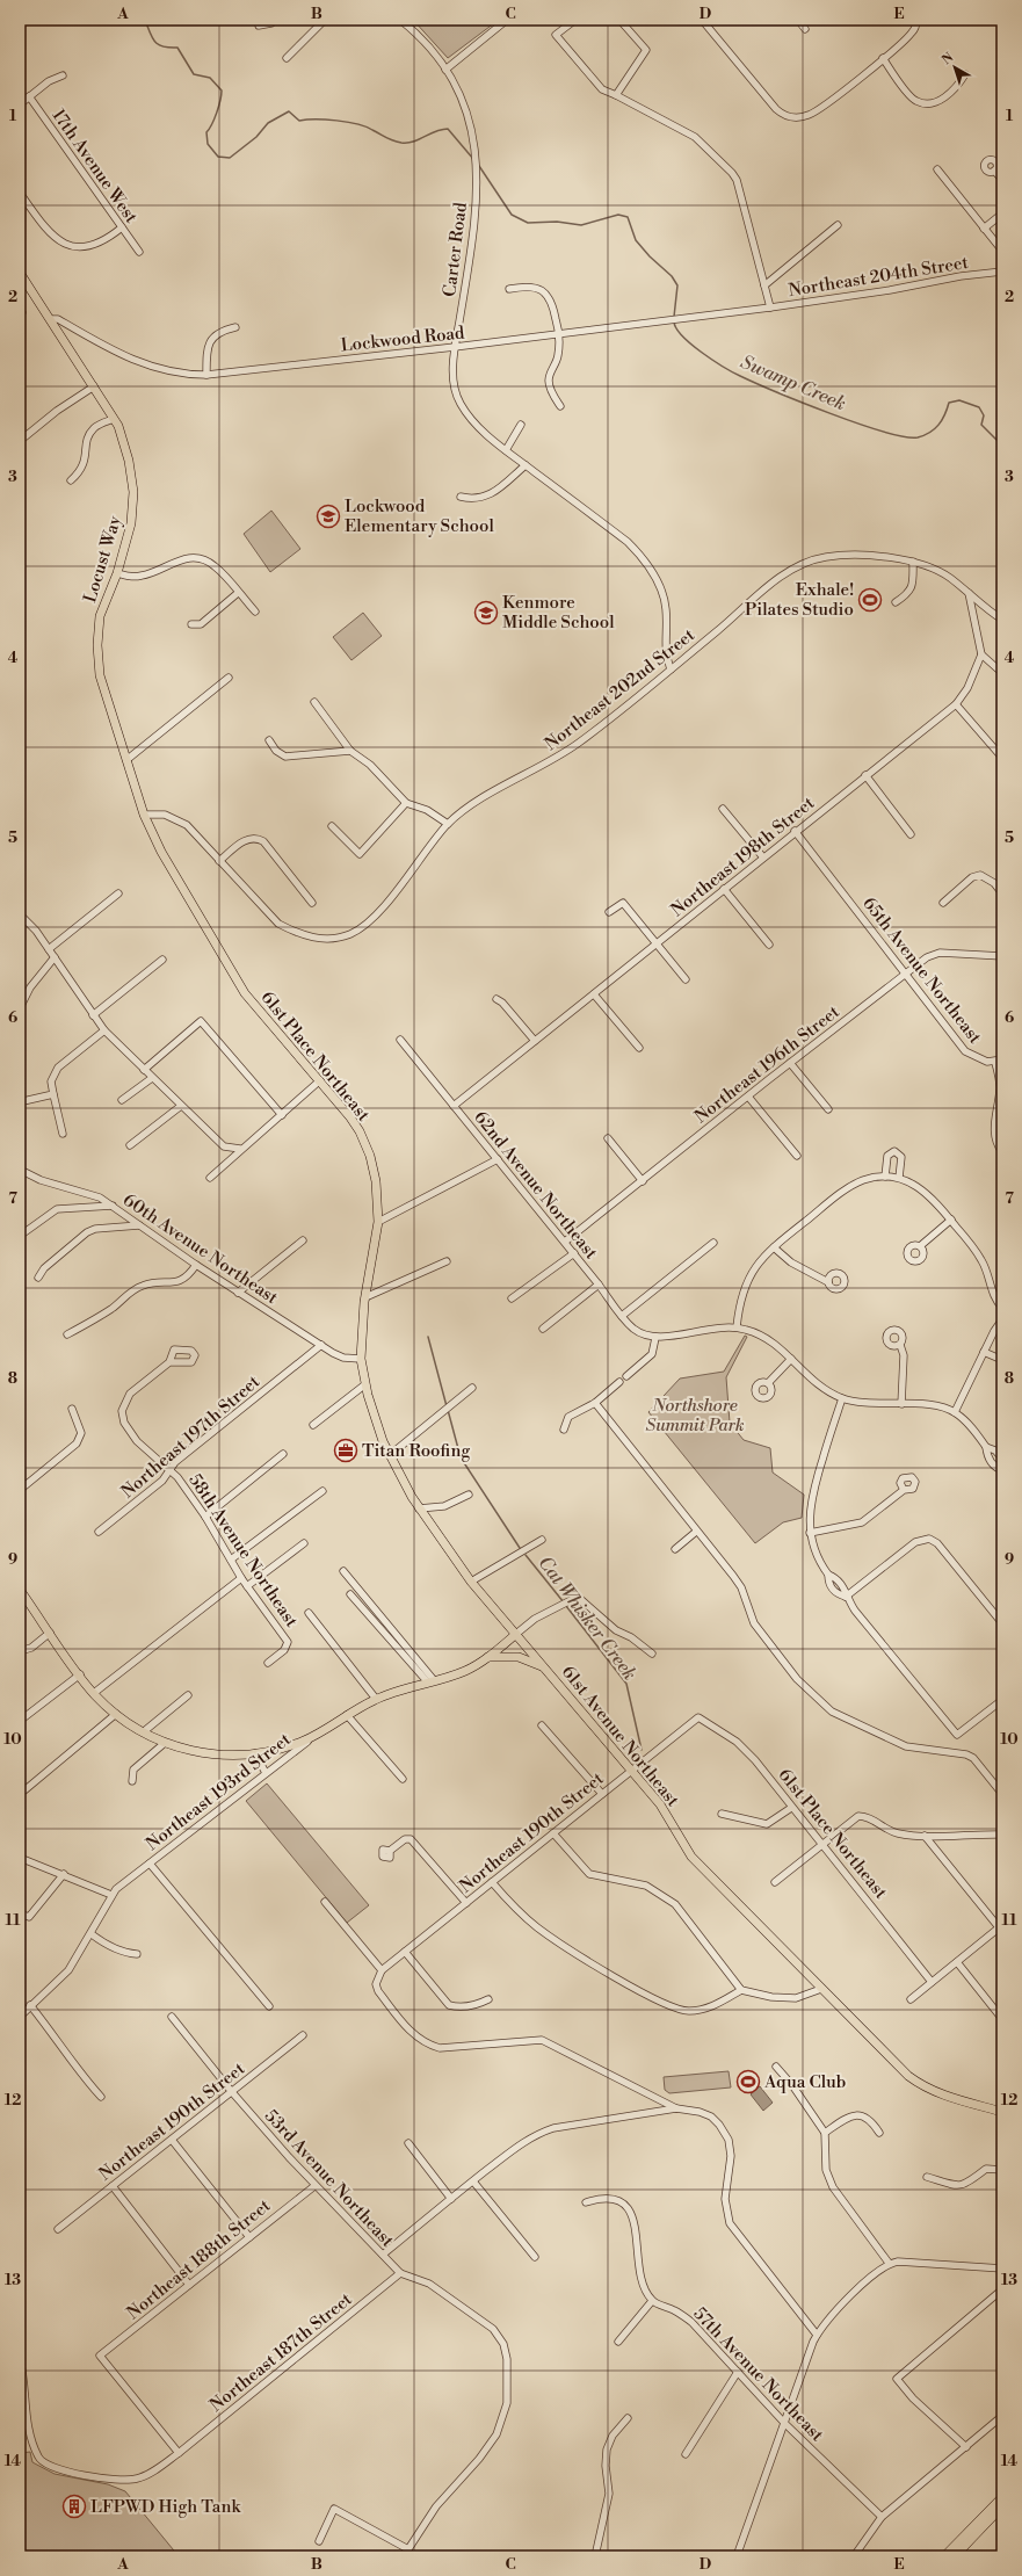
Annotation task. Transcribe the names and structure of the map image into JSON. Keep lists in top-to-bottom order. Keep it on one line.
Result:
{"streets":{"main road":["Locust Way","61st Place Northeast","61st Avenue Northeast","Northeast 193rd Street"],"street":["17th Avenue West","Carter Road","Northeast 204th Street","Lockwood Road","Northeast 202nd Street","Northeast 198th Street","65th Avenue Northeast","Northeast 196th Street","62nd Avenue Northeast","60th Avenue Northeast","Northeast 197th Street","58th Avenue Northeast","Northeast 190th Street","53rd Avenue Northeast","Northeast 188th Street","Northeast 187th Street","57th Avenue Northeast"]},"crossings":[["Carter Road","Lockwood Road"],["Carter Road","Northeast 202nd Street"],["Northeast 204th Street","Lockwood Road"],["Lockwood Road","Locust Way"],["Locust Way","61st Place Northeast"],["Northeast 198th Street","65th Avenue Northeast"],["Northeast 198th Street","62nd Avenue Northeast"],["65th Avenue Northeast","Northeast 196th Street"],["61st Place Northeast","60th Avenue Northeast"],["61st Place Northeast","61st Avenue Northeast"],["61st Place Northeast","Northeast 190th Street"],["Northeast 196th Street","62nd Avenue Northeast"],["60th Avenue Northeast","Northeast 197th Street"],["60th Avenue Northeast","61st Avenue Northeast"],["Northeast 197th Street","58th Avenue Northeast"],["61st Avenue Northeast","Northeast 193rd Street"],["61st Avenue Northeast","Northeast 190th Street"],["Northeast 190th Street","53rd Avenue Northeast"],["53rd Avenue Northeast","Northeast 188th Street"],["53rd Avenue Northeast","Northeast 187th Street"],["Northeast 188th Street","Northeast 187th Street"]],"water":["Swamp Creek","Cat Whisker Creek"],"parks":["Northshore Summit Park"],"places":{"school or university":["Lockwood Elementary School","Kenmore Middle School"],"sports":["Exhale! Pilates Studio","Aqua Club"],"office":["Titan Roofing"],"building":["LFPWD High Tank"]},"north":"top left","grid":{"columns":["A","B","C","D","E"],"rows":["1","2","3","4","5","6","7","8","9","10","11","12","13","14"]}}
